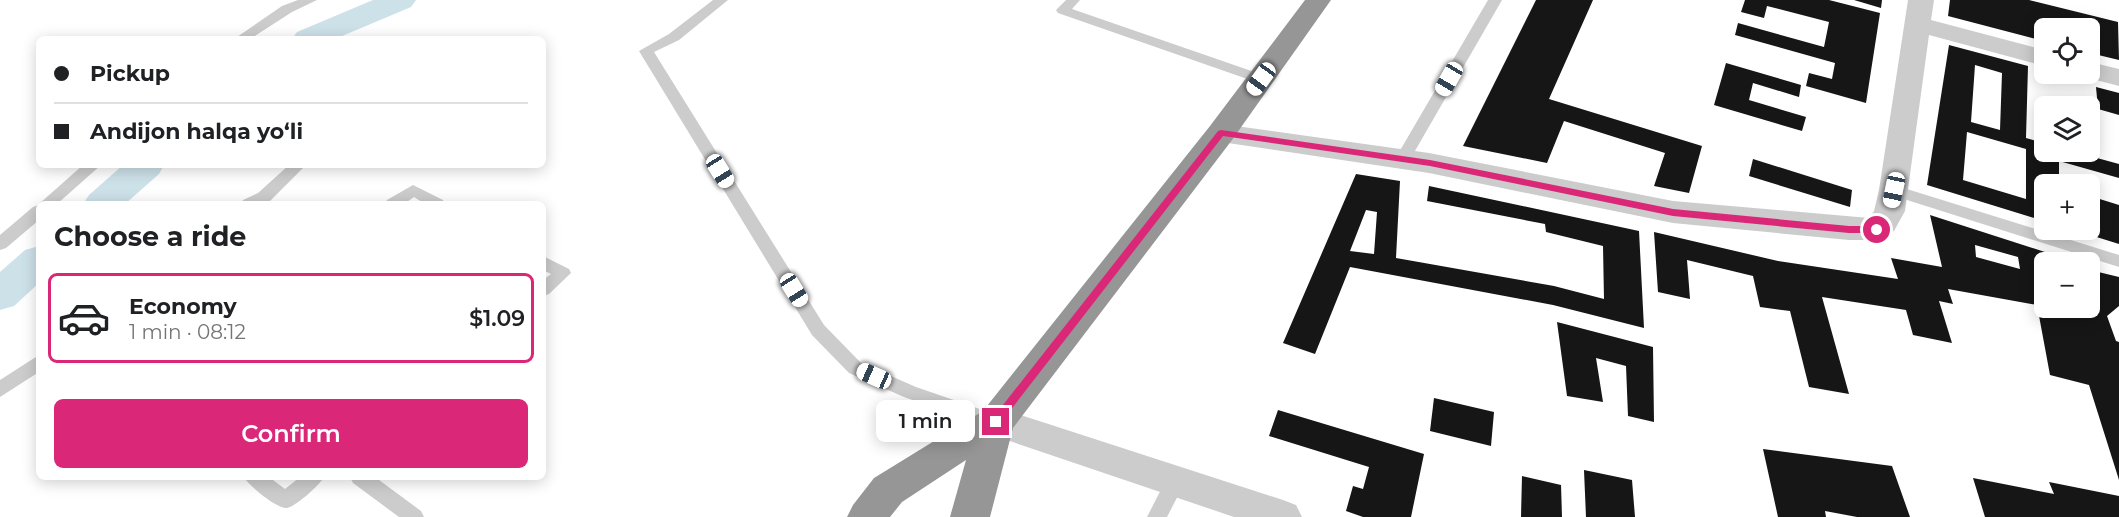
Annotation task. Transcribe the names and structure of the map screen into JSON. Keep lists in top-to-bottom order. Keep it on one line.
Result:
{"page":{"map_buttons":["+","−"],"banner":["Pickup","Andijon halqa yo‘li"],"heading":"Choose a ride","list":[{"name":"Economy","note":"1 min · 08:12","value":"$1.09"}],"buttons":"Confirm","bubble":"1 min"}}
